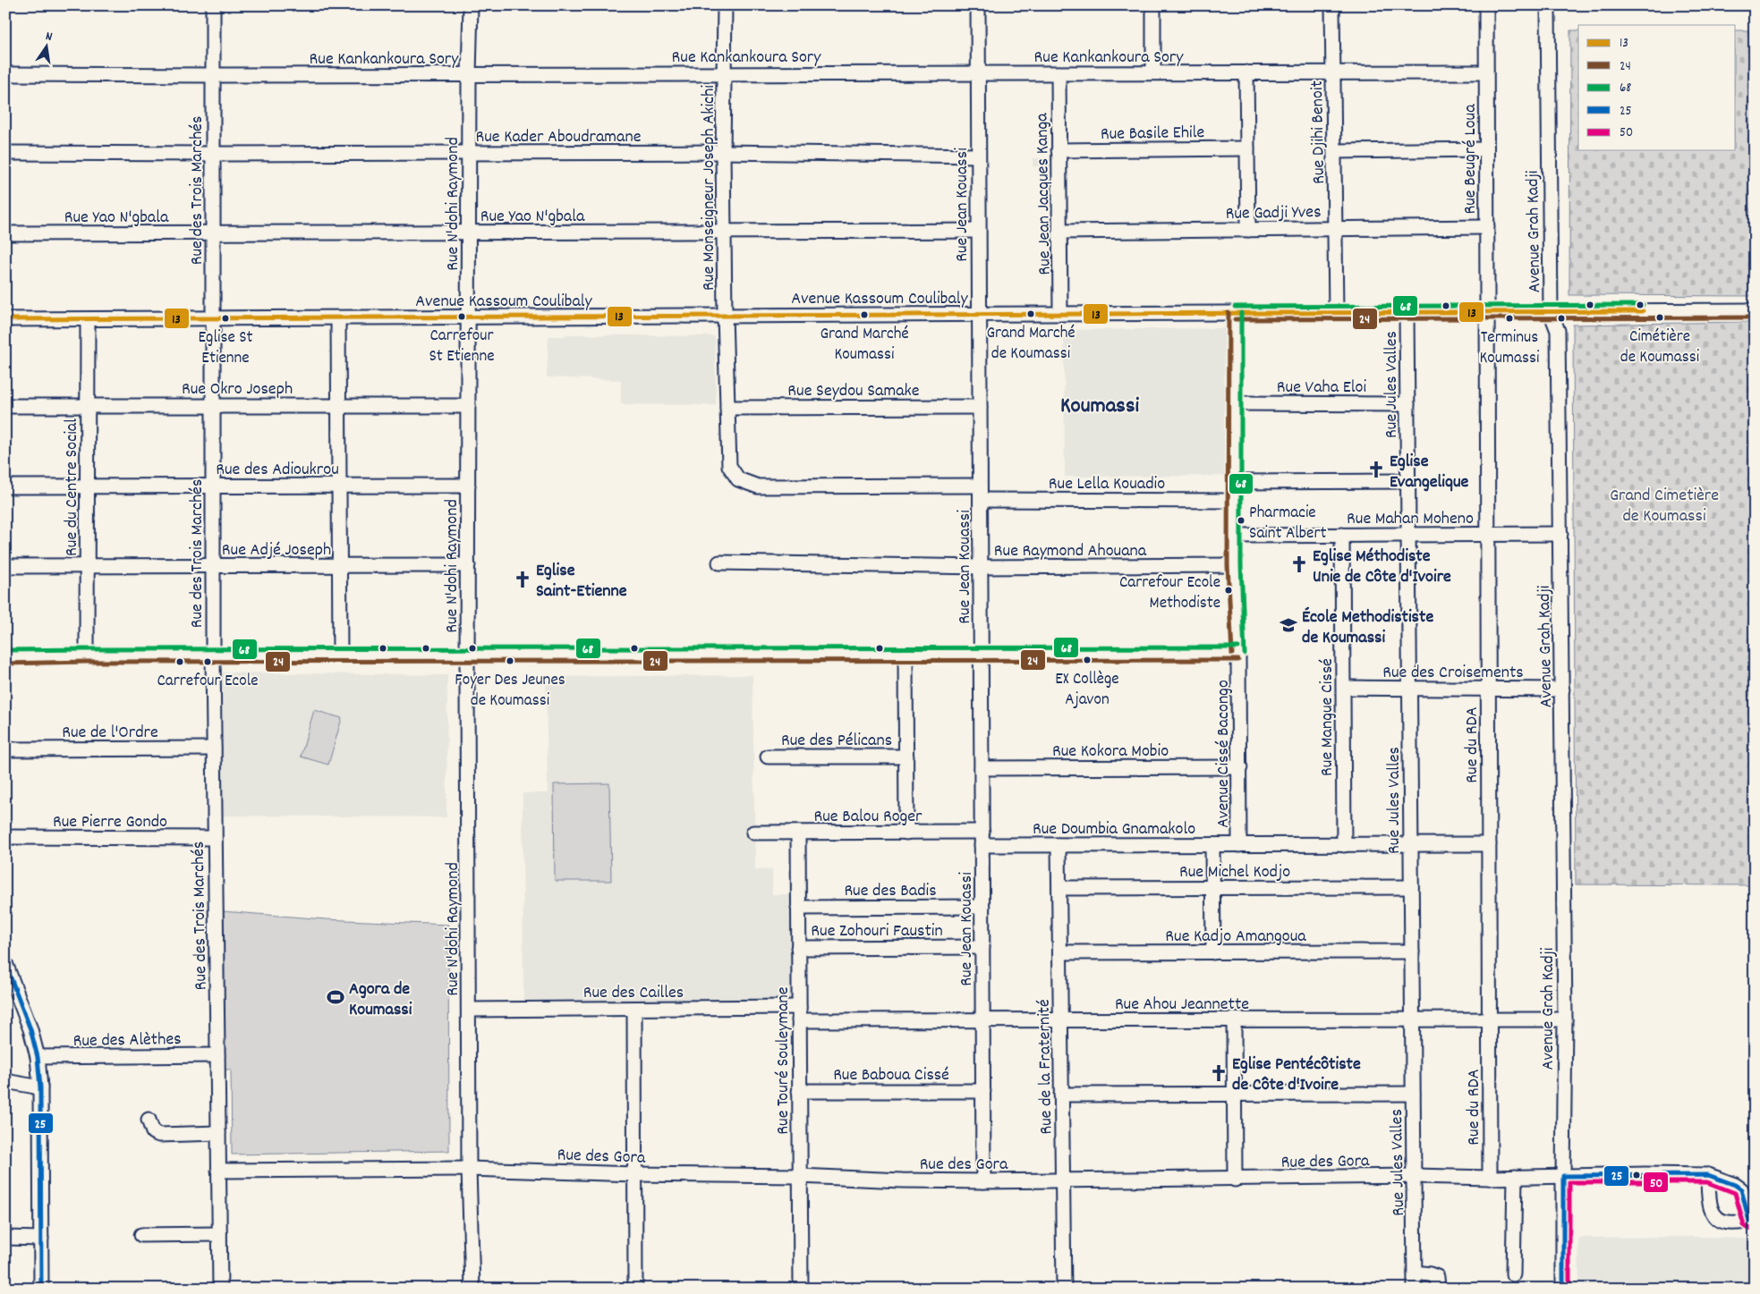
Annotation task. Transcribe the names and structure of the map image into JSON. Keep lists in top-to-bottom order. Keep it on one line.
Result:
{"streets":{"street":["Rue Kankankoura Sory","Rue Basile Ehile","Rue Djihi Benoit","Rue Kader Aboudramane","Rue Beugré Loua","Rue Monseigneur Joseph Akichi","Rue des Trois Marchés","Rue Jean Jacques Kanga","Rue N'dohi Raymond","Rue Jean Kouassi","Rue Gadji Yves","Rue Yao N'gbala","Avenue Grah Kadji","Avenue Kassoum Coulibaly","Rue Jules Valles","Rue Vaha Eloi","Rue Okro Joseph","Rue Seydou Samake","Rue des Adioukrou","Rue Lella Kouadio","Rue du Centre Social","Rue Mahan Moheno","Rue Adjé Joseph","Rue Raymond Ahouana","Rue des Croisements","Rue Mangue Cissé","Rue de l'Ordre","Rue des Pélicans","Rue du RDA","Rue Kokora Mobio","Avenue Cissé Bacongo","Rue Balou Roger","Rue Pierre Gondo","Rue Doumbia Gnamakolo","Rue Michel Kodjo","Rue des Badis","Rue Zohouri Faustin","Rue Kadjo Amangoua","Rue des Cailles","Rue Ahou Jeannette","Rue des Alèthes","Rue Touré Souleymane","Rue de la Fraternité","Rue Baboua Cissé","Rue des Gora"]},"crossings":[["Rue Kankankoura Sory","Rue Djihi Benoit"],["Rue Kankankoura Sory","Rue Beugré Loua"],["Rue Kankankoura Sory","Rue Monseigneur Joseph Akichi"],["Rue Kankankoura Sory","Rue des Trois Marchés"],["Rue Kankankoura Sory","Rue Jean Jacques Kanga"],["Rue Kankankoura Sory","Rue N'dohi Raymond"],["Rue Kankankoura Sory","Rue Jean Kouassi"],["Rue Basile Ehile","Rue Jean Jacques Kanga"],["Rue Djihi Benoit","Rue Gadji Yves"],["Rue Djihi Benoit","Avenue Kassoum Coulibaly"],["Rue Kader Aboudramane","Rue Monseigneur Joseph Akichi"],["Rue Kader Aboudramane","Rue des Trois Marchés"],["Rue Kader Aboudramane","Rue N'dohi Raymond"],["Rue Kader Aboudramane","Rue Jean Kouassi"],["Rue Beugré Loua","Rue Gadji Yves"],["Rue Beugré Loua","Avenue Kassoum Coulibaly"],["Rue Beugré Loua","Rue du RDA"],["Rue Monseigneur Joseph Akichi","Rue Jean Kouassi"],["Rue Monseigneur Joseph Akichi","Rue Yao N'gbala"],["Rue Monseigneur Joseph Akichi","Avenue Kassoum Coulibaly"],["Rue Monseigneur Joseph Akichi","Rue Seydou Samake"],["Rue des Trois Marchés","Rue Yao N'gbala"],["Rue des Trois Marchés","Avenue Kassoum Coulibaly"],["Rue des Trois Marchés","Rue Okro Joseph"],["Rue des Trois Marchés","Rue des Adioukrou"],["Rue des Trois Marchés","Rue Adjé Joseph"],["Rue des Trois Marchés","Rue de l'Ordre"],["Rue des Trois Marchés","Rue Pierre Gondo"],["Rue des Trois Marchés","Rue des Alèthes"],["Rue des Trois Marchés","Rue des Gora"],["Rue Jean Jacques Kanga","Rue Gadji Yves"],["Rue Jean Jacques Kanga","Avenue Kassoum Coulibaly"],["Rue N'dohi Raymond","Rue Yao N'gbala"],["Rue N'dohi Raymond","Avenue Kassoum Coulibaly"],["Rue N'dohi Raymond","Rue Okro Joseph"],["Rue N'dohi Raymond","Rue des Adioukrou"],["Rue N'dohi Raymond","Rue Adjé Joseph"],["Rue N'dohi Raymond","Rue des Cailles"],["Rue N'dohi Raymond","Rue des Gora"],["Rue Jean Kouassi","Rue Yao N'gbala"],["Rue Jean Kouassi","Avenue Kassoum Coulibaly"],["Rue Jean Kouassi","Rue Seydou Samake"],["Rue Jean Kouassi","Rue Lella Kouadio"],["Rue Jean Kouassi","Rue Raymond Ahouana"],["Rue Jean Kouassi","Rue Kokora Mobio"],["Rue Jean Kouassi","Rue Balou Roger"],["Rue Jean Kouassi","Rue Doumbia Gnamakolo"],["Rue Jean Kouassi","Rue des Badis"],["Rue Jean Kouassi","Rue Zohouri Faustin"],["Rue Jean Kouassi","Rue Ahou Jeannette"],["Rue Jean Kouassi","Rue Baboua Cissé"],["Rue Jean Kouassi","Rue des Gora"],["Avenue Grah Kadji","Avenue Kassoum Coulibaly"],["Avenue Grah Kadji","Rue Mahan Moheno"],["Avenue Grah Kadji","Rue des Croisements"],["Avenue Grah Kadji","Rue Ahou Jeannette"],["Avenue Grah Kadji","Rue des Gora"],["Avenue Kassoum Coulibaly","Rue Jules Valles"],["Avenue Kassoum Coulibaly","Rue du Centre Social"],["Avenue Kassoum Coulibaly","Rue du RDA"],["Avenue Kassoum Coulibaly","Avenue Cissé Bacongo"],["Rue Jules Valles","Rue Vaha Eloi"],["Rue Jules Valles","Rue Mahan Moheno"],["Rue Jules Valles","Rue des Croisements"],["Rue Jules Valles","Rue Doumbia Gnamakolo"],["Rue Jules Valles","Rue Michel Kodjo"],["Rue Jules Valles","Rue Kadjo Amangoua"],["Rue Jules Valles","Rue Ahou Jeannette"],["Rue Jules Valles","Rue des Gora"],["Rue Vaha Eloi","Avenue Cissé Bacongo"],["Rue Okro Joseph","Rue du Centre Social"],["Rue des Adioukrou","Rue du Centre Social"],["Rue Lella Kouadio","Avenue Cissé Bacongo"],["Rue du Centre Social","Rue Adjé Joseph"],["Rue Mahan Moheno","Rue Mangue Cissé"],["Rue Mahan Moheno","Rue du RDA"],["Rue Mahan Moheno","Avenue Cissé Bacongo"],["Rue Raymond Ahouana","Avenue Cissé Bacongo"],["Rue des Croisements","Rue Mangue Cissé"],["Rue des Croisements","Rue du RDA"],["Rue Mangue Cissé","Rue Doumbia Gnamakolo"],["Rue du RDA","Rue Doumbia Gnamakolo"],["Rue du RDA","Rue Ahou Jeannette"],["Rue du RDA","Rue des Gora"],["Rue Kokora Mobio","Avenue Cissé Bacongo"],["Avenue Cissé Bacongo","Rue Doumbia Gnamakolo"],["Rue Balou Roger","Rue Doumbia Gnamakolo"],["Rue Balou Roger","Rue Touré Souleymane"],["Rue Doumbia Gnamakolo","Rue de la Fraternité"],["Rue Michel Kodjo","Rue de la Fraternité"],["Rue des Badis","Rue Touré Souleymane"],["Rue Zohouri Faustin","Rue Touré Souleymane"],["Rue Kadjo Amangoua","Rue de la Fraternité"],["Rue des Cailles","Rue Ahou Jeannette"],["Rue des Cailles","Rue Touré Souleymane"],["Rue Ahou Jeannette","Rue Touré Souleymane"],["Rue Ahou Jeannette","Rue de la Fraternité"],["Rue Touré Souleymane","Rue Baboua Cissé"],["Rue Touré Souleymane","Rue des Gora"],["Rue de la Fraternité","Rue des Gora"]],"districts":["Koumassi"],"parks":["Grand Cimetière de Koumassi"],"places":{"other":["Grand Marché de Koumassi","Grand Marché Koumassi","Carrefour St Etienne","Cimétière de Koumassi","Eglise St Etienne","Terminus Koumassi","Pharmacie Saint Albert","Carrefour Ecole Methodiste","EX Collège Ajavon","Foyer Des Jeunes de Koumassi","Carrefour Ecole"],"church":["Eglise Evangelique","Eglise Méthodiste Unie de Côte d'Ivoire","Eglise Saint-Etienne","Eglise Pentécôtiste de Côte d'Ivoire"],"school or university":["École Methodististe de Koumassi"],"sports":["Agora de Koumassi"]},"lines":["transit line 68","transit line 13","transit line 24","transit line 25","transit line 50"],"legend":["13","24","68","25","50"],"north":"top"}
